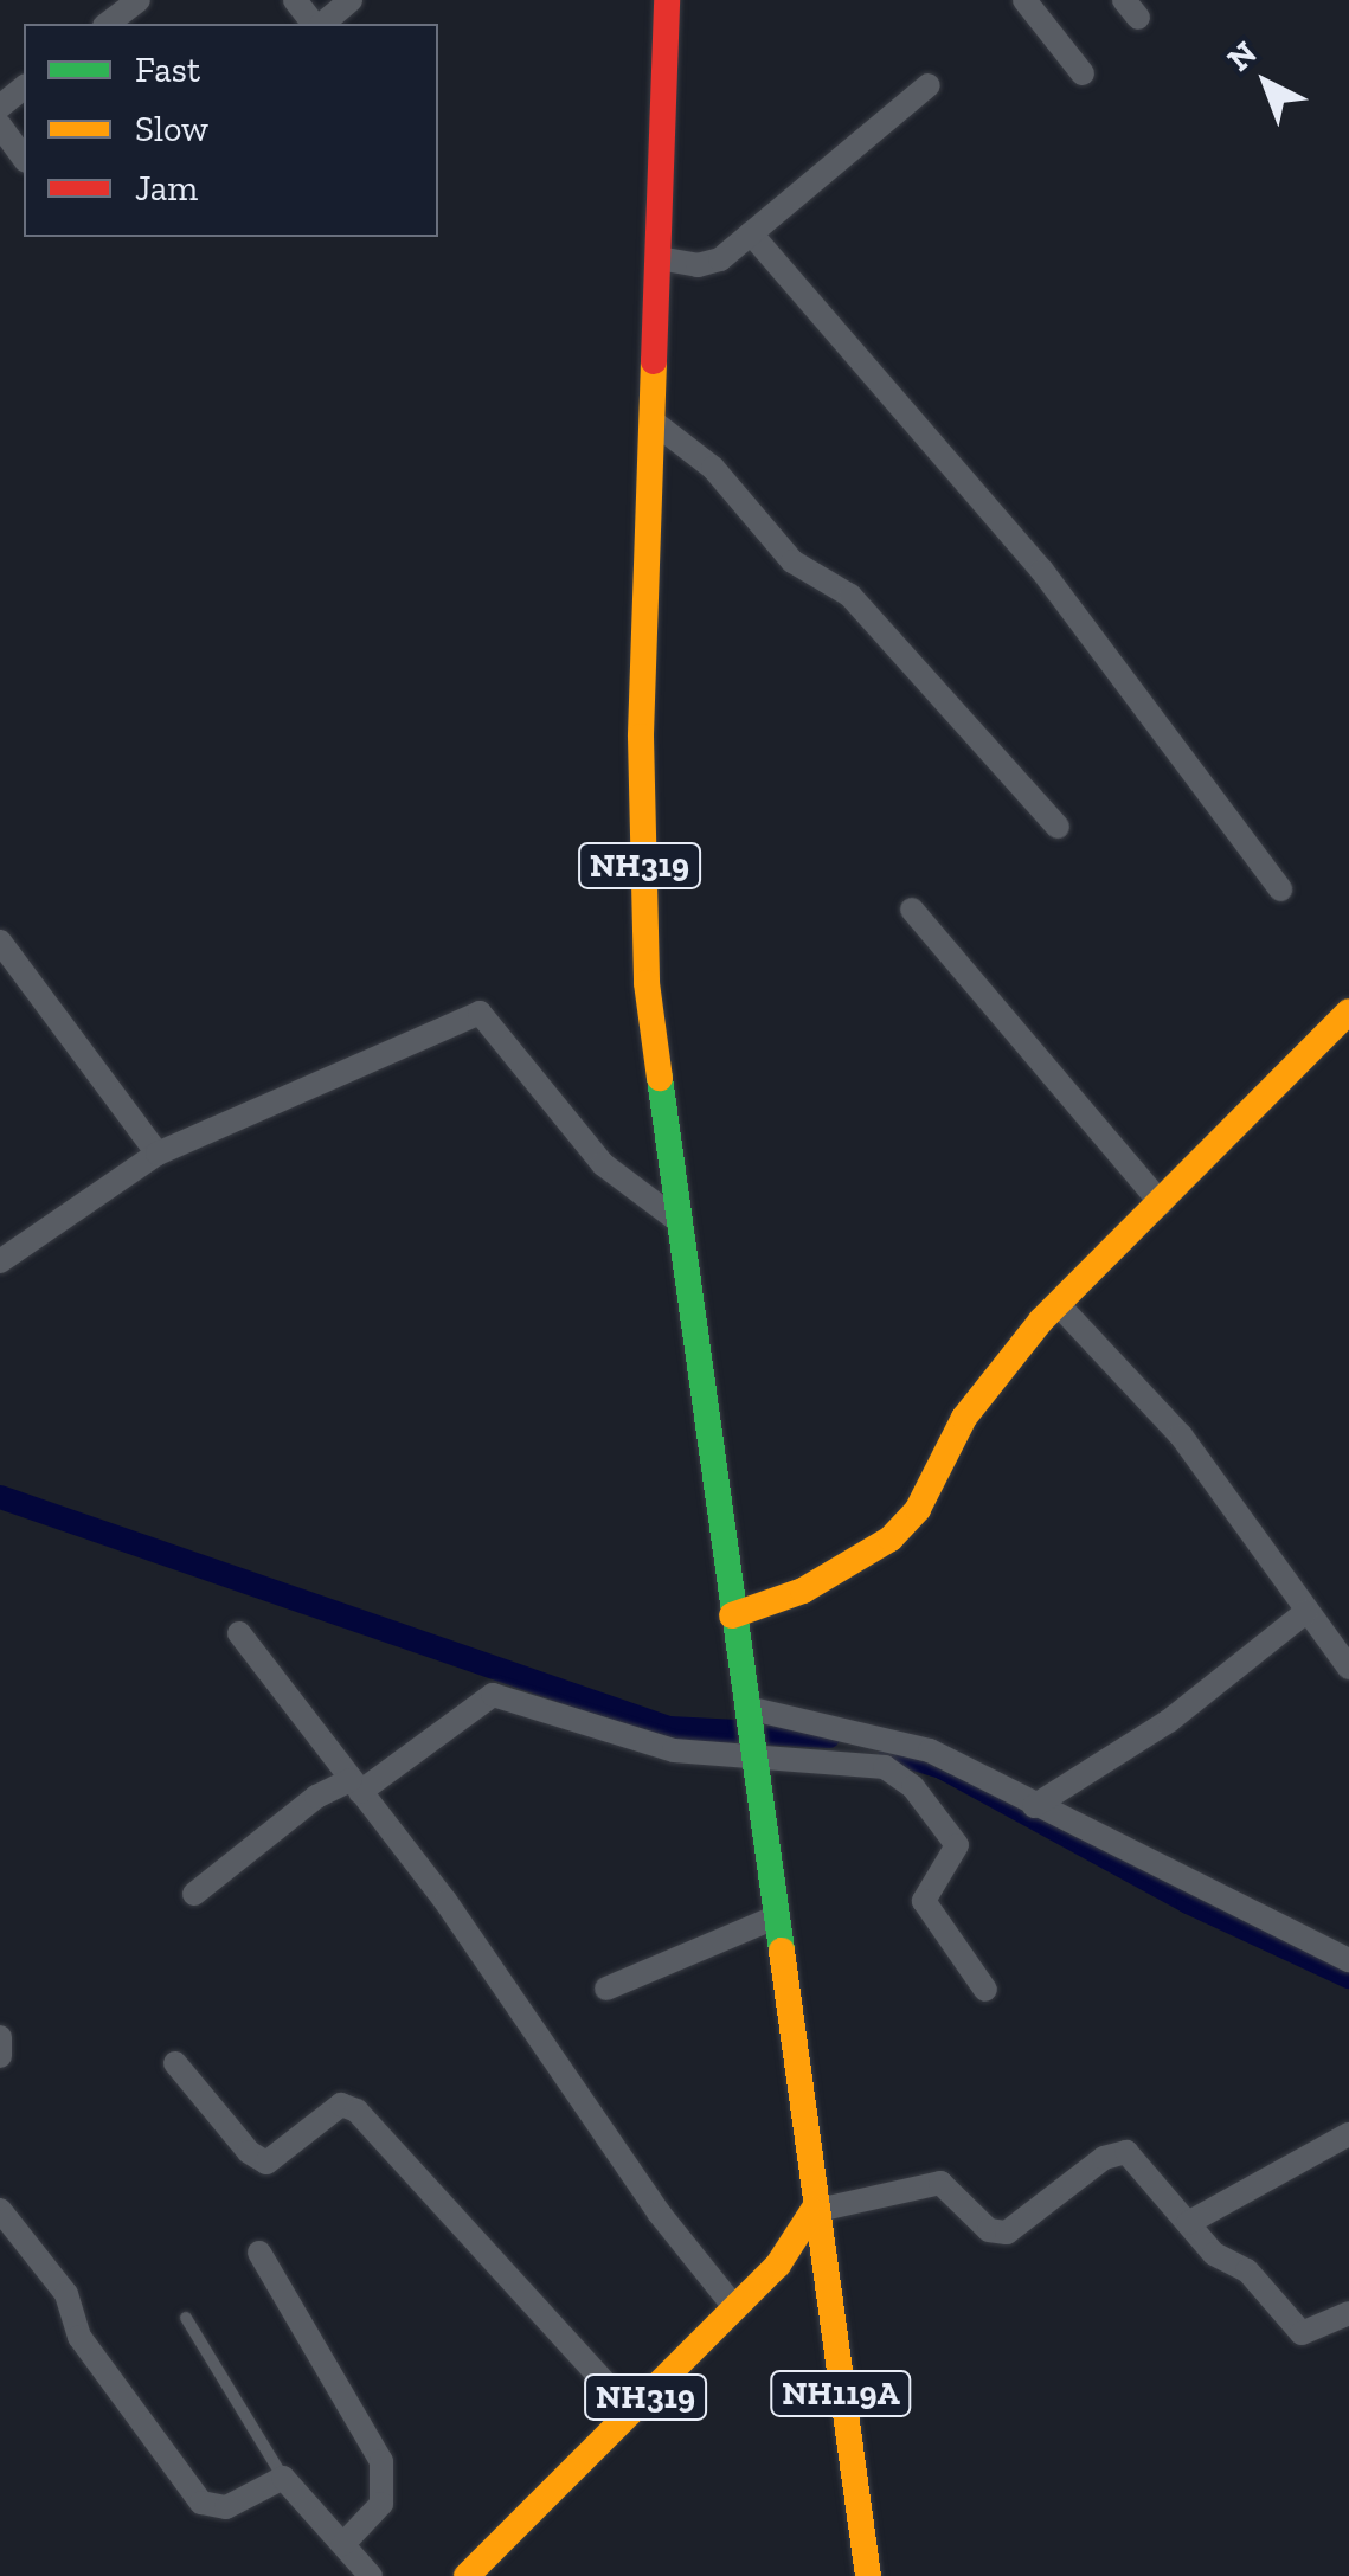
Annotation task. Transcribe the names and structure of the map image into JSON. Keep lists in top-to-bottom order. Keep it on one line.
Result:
{"streets":{"main road":["NH319","NH119A"]},"crossings":[["NH319","NH119A"]],"legend":["Fast","Slow","Jam"],"north":"top left"}
